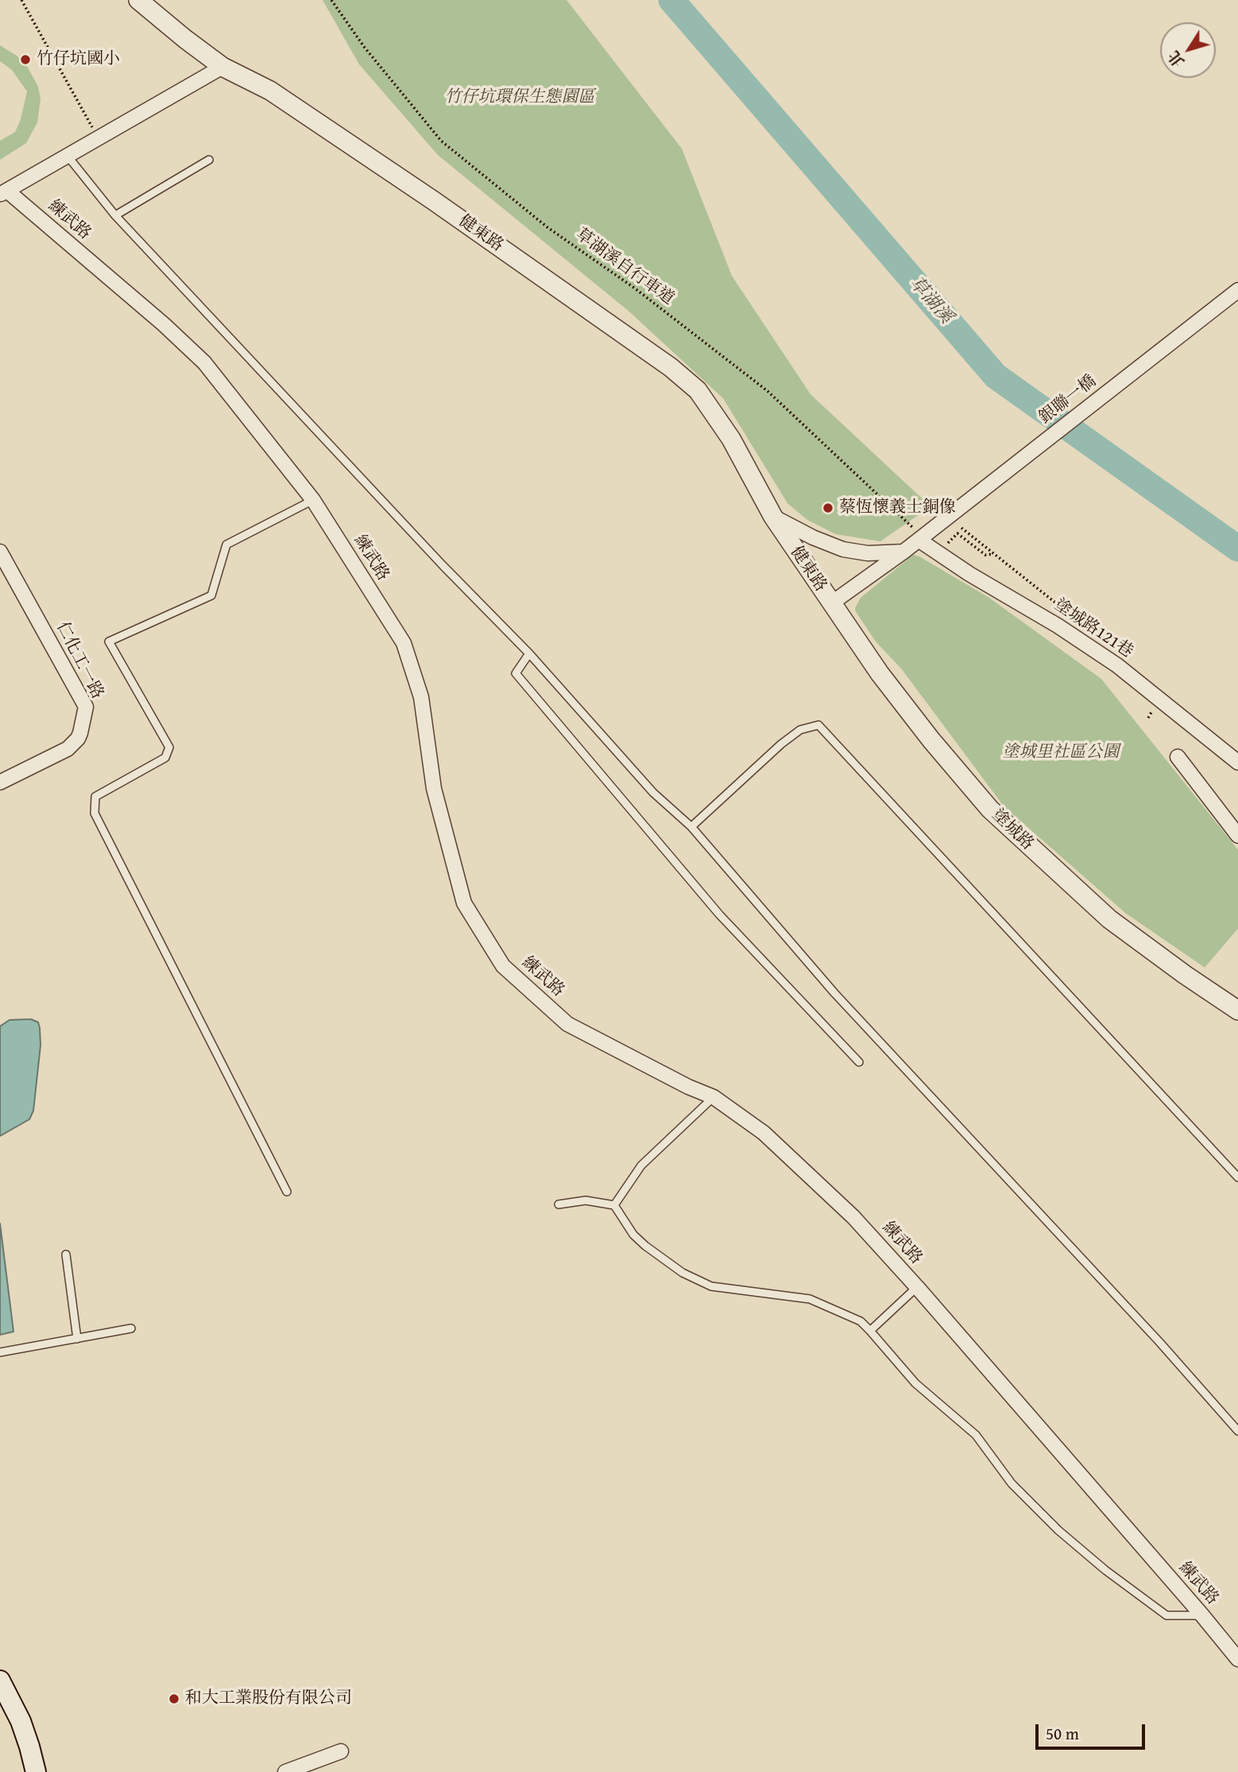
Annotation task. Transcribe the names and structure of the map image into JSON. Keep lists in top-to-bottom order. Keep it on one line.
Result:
{"streets":{"street":["練武路","健東路","銀聯一橋","塗城路121巷","仁化工一路","塗城路"],"path":["草湖溪自行車道"]},"crossings":[["練武路","健東路"],["健東路","草湖溪自行車道"],["健東路","銀聯一橋"],["健東路","塗城路121巷"],["健東路","塗城路"],["草湖溪自行車道","銀聯一橋"],["草湖溪自行車道","塗城路121巷"],["銀聯一橋","塗城路121巷"]],"water":["草湖溪"],"parks":["竹仔坑環保生態園區","塗城里社區公園"],"places":["竹仔坑國小","蔡恆懷義士銅像","和大工業股份有限公司"],"scale_bar":"50 m","north":"bottom left"}
